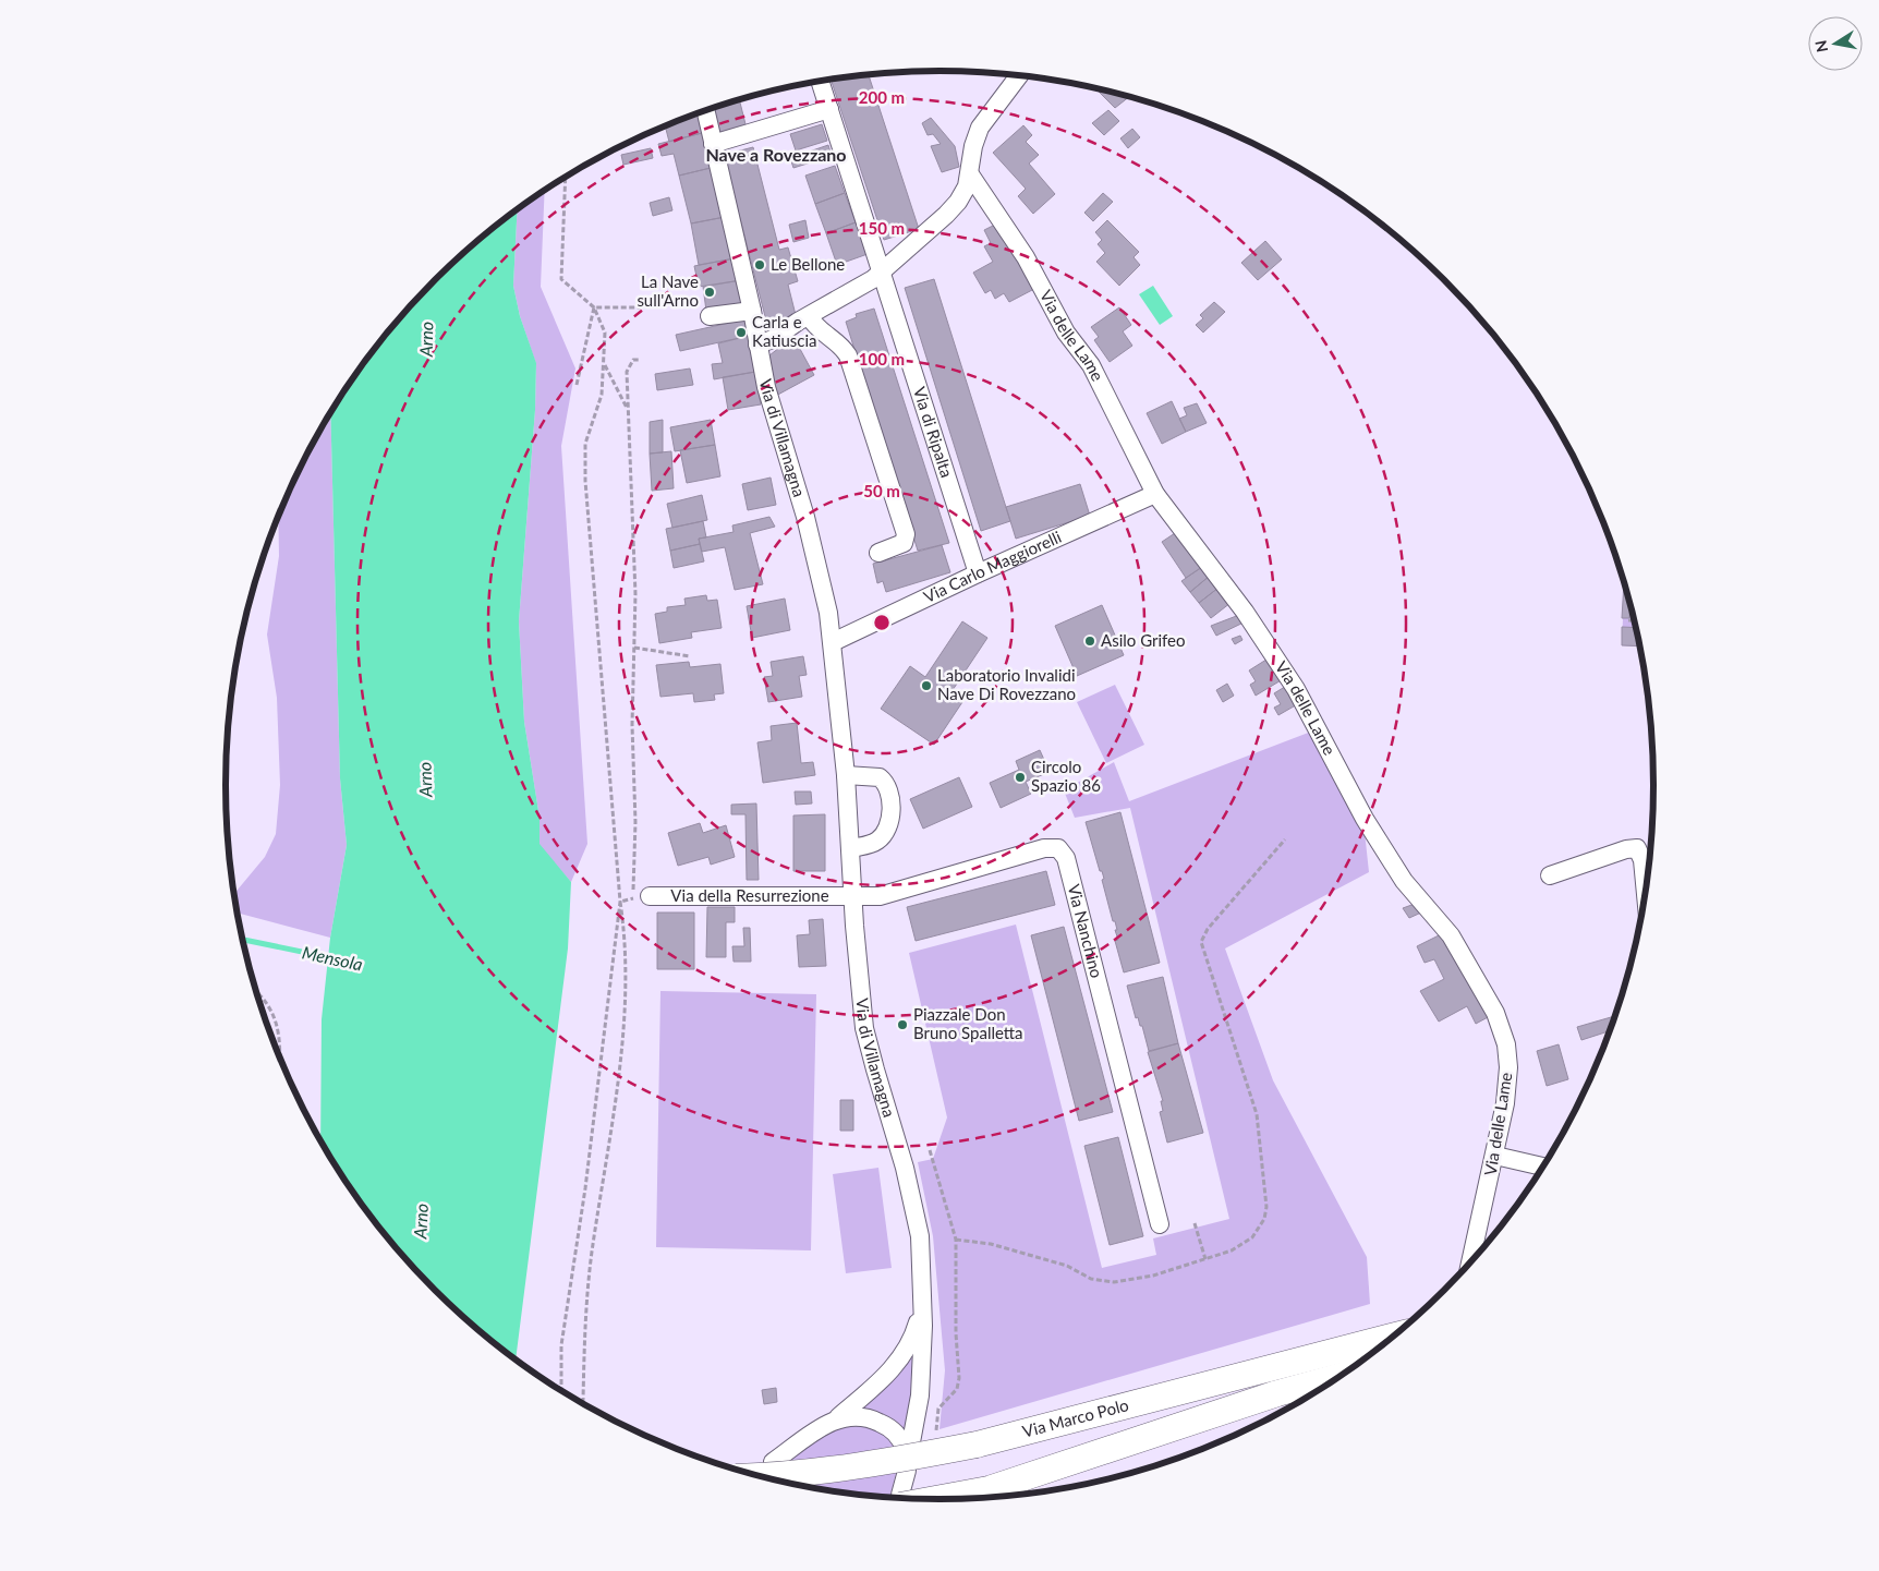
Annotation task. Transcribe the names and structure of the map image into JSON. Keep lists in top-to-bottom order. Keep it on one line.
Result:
{"streets":{"highway":["Via Marco Polo"],"street":["Via delle Lame","Via di Ripalta","Via di Villamagna","Via Carlo Maggiorelli","Via della Resurrezione","Via Nanchino"]},"crossings":[["Via delle Lame","Via Carlo Maggiorelli"],["Via di Ripalta","Via Carlo Maggiorelli"],["Via di Villamagna","Via Carlo Maggiorelli"],["Via di Villamagna","Via della Resurrezione"],["Via di Villamagna","Via Nanchino"],["Via della Resurrezione","Via Nanchino"]],"districts":["Nave a Rovezzano"],"water":["Arno","Mensola"],"places":["Le Bellone","La Nave sull'Arno","Carla e Katiuscia","Asilo Grifeo","Laboratorio Invalidi Nave Di Rovezzano","Circolo Spazio 86","Piazzale Don Bruno Spalletta"],"north":"left","rings":["200 m","150 m","100 m","50 m"]}
